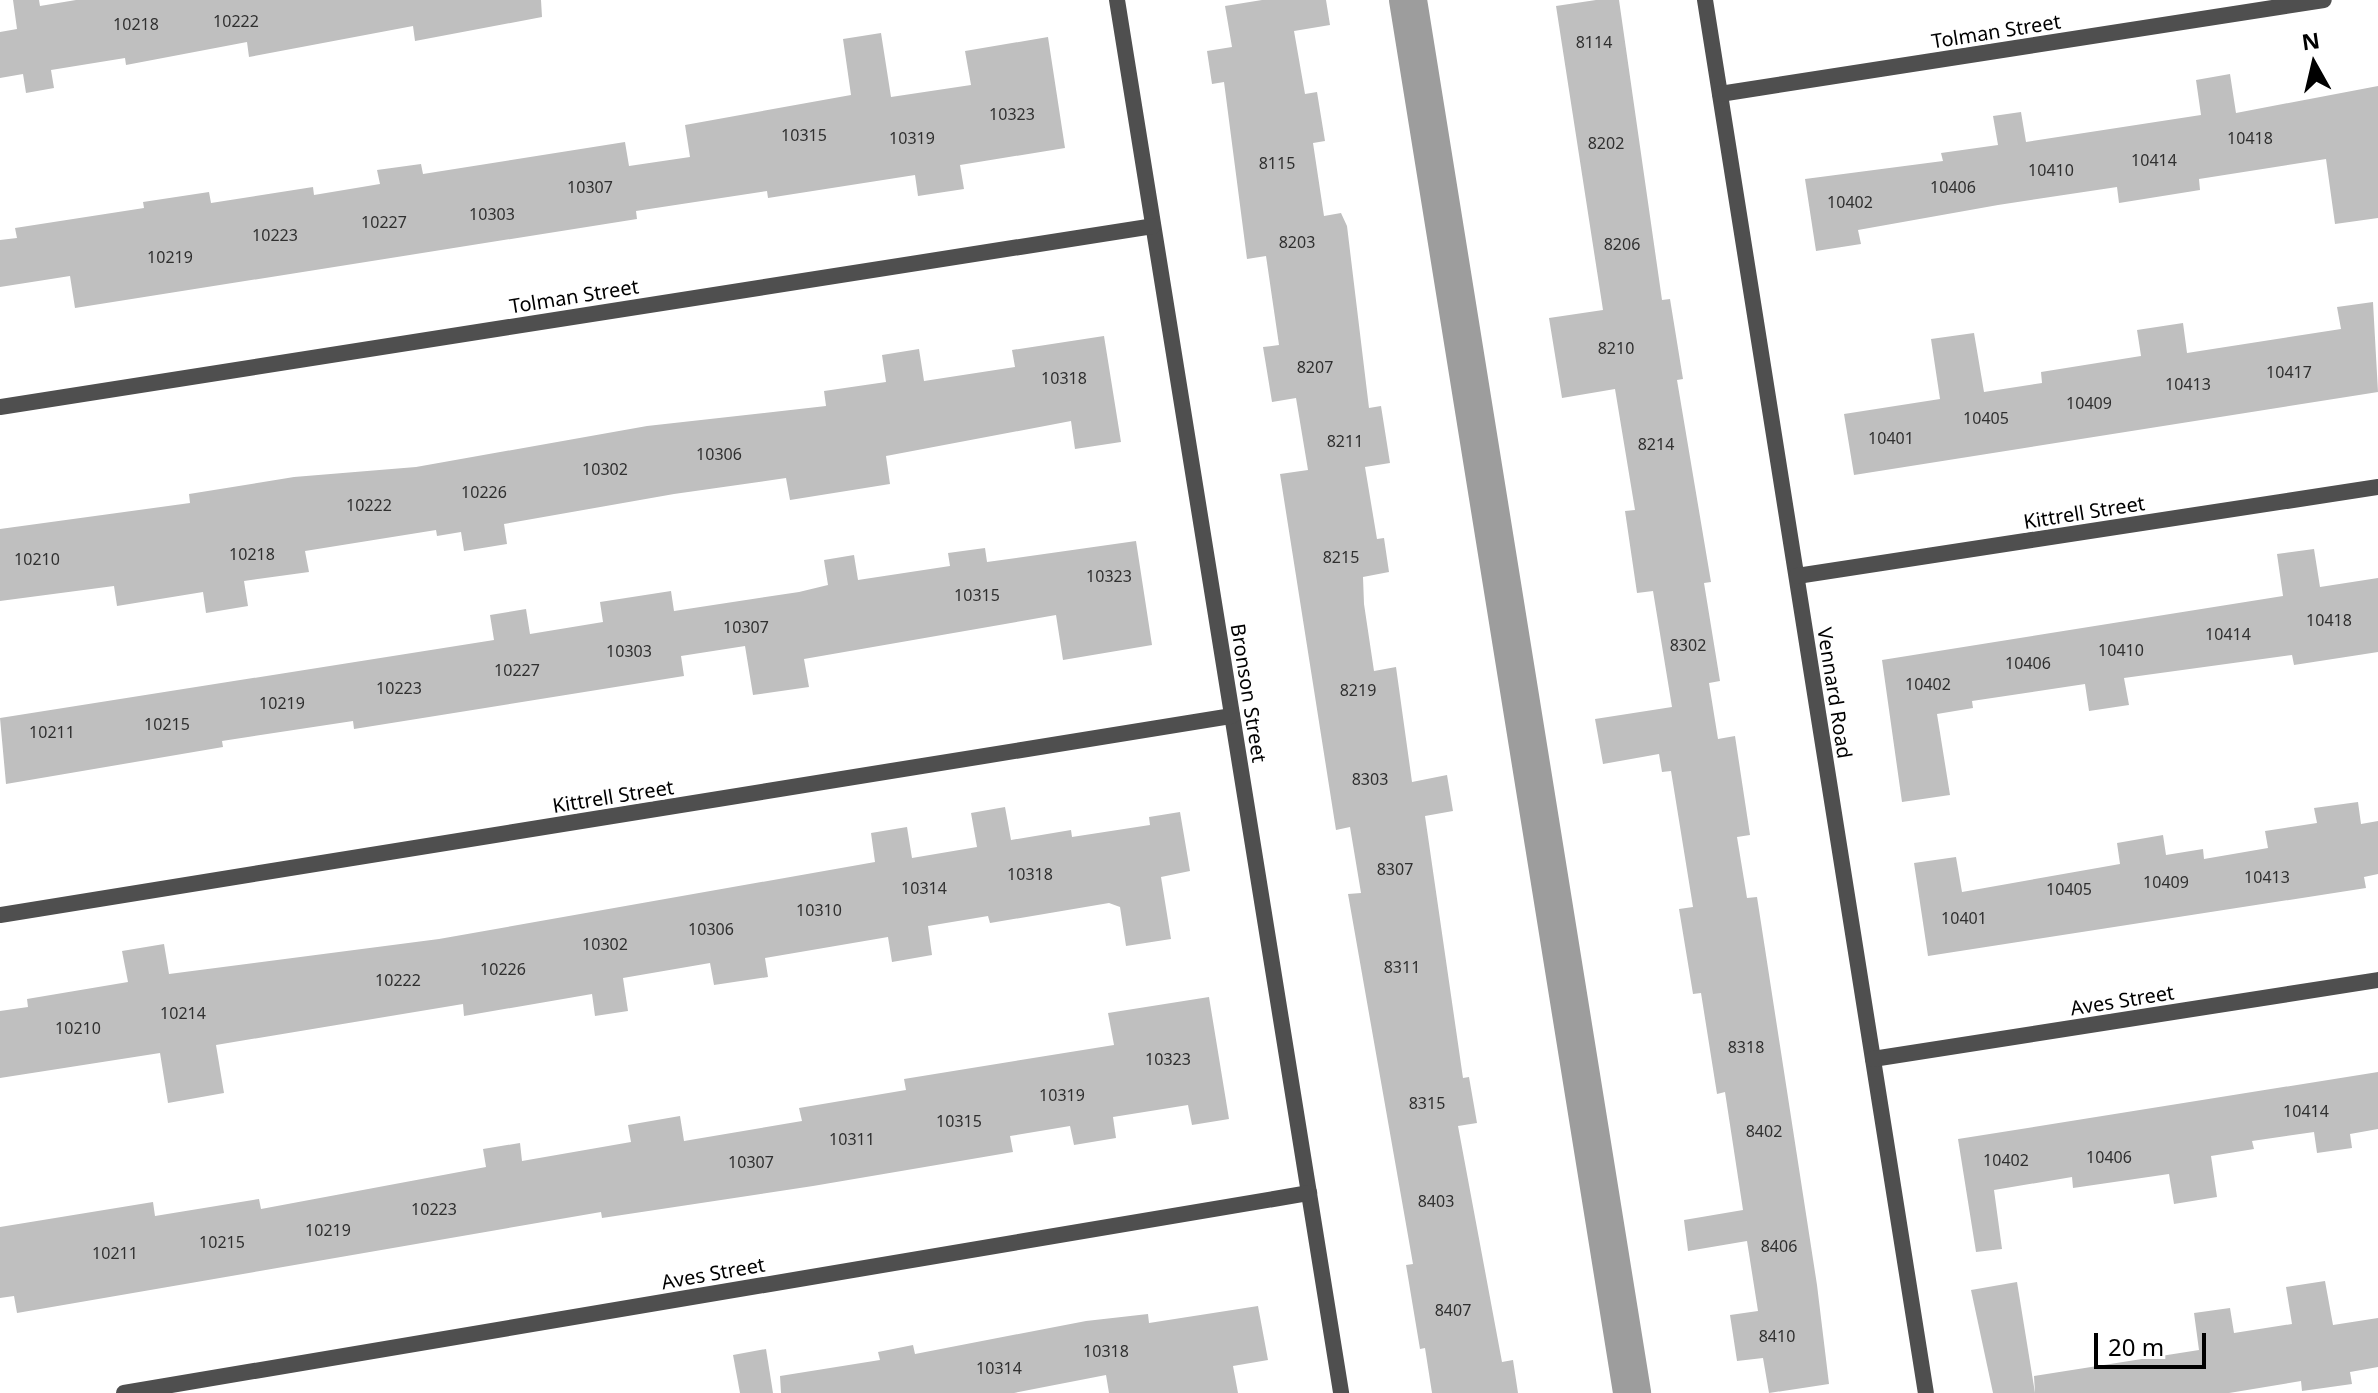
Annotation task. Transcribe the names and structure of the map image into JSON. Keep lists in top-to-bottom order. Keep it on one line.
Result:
{"streets":{"street":["Tolman Street","Kittrell Street","Bronson Street","Vennard Road","Aves Street"]},"crossings":[["Tolman Street","Bronson Street"],["Tolman Street","Vennard Road"],["Kittrell Street","Bronson Street"],["Kittrell Street","Vennard Road"],["Bronson Street","Aves Street"],["Vennard Road","Aves Street"]],"house_numbers":["10222","10218","8114","10323","10315","10319","10418","8202","10414","8115","10410","10307","10406","10402","10303","10227","10223","8203","8206","10219","8210","8207","10417","10318","10413","10409","10405","10401","8211","8214","10306","10302","10226","10222","10218","8215","10210","10323","10315","10418","10307","10414","8302","10410","10303","10406","10227","10402","10223","8219","10219","10215","10211","8303","8307","10318","10413","10409","10314","10405","10310","10401","10306","10302","8311","10226","10222","10214","10210","8318","10323","10319","8315","10414","10315","8402","10311","10406","10402","10307","8403","10223","10219","10215","8406","10211","8407","8410","10318","10314"],"scale_bar":"20 m","north":"top"}
